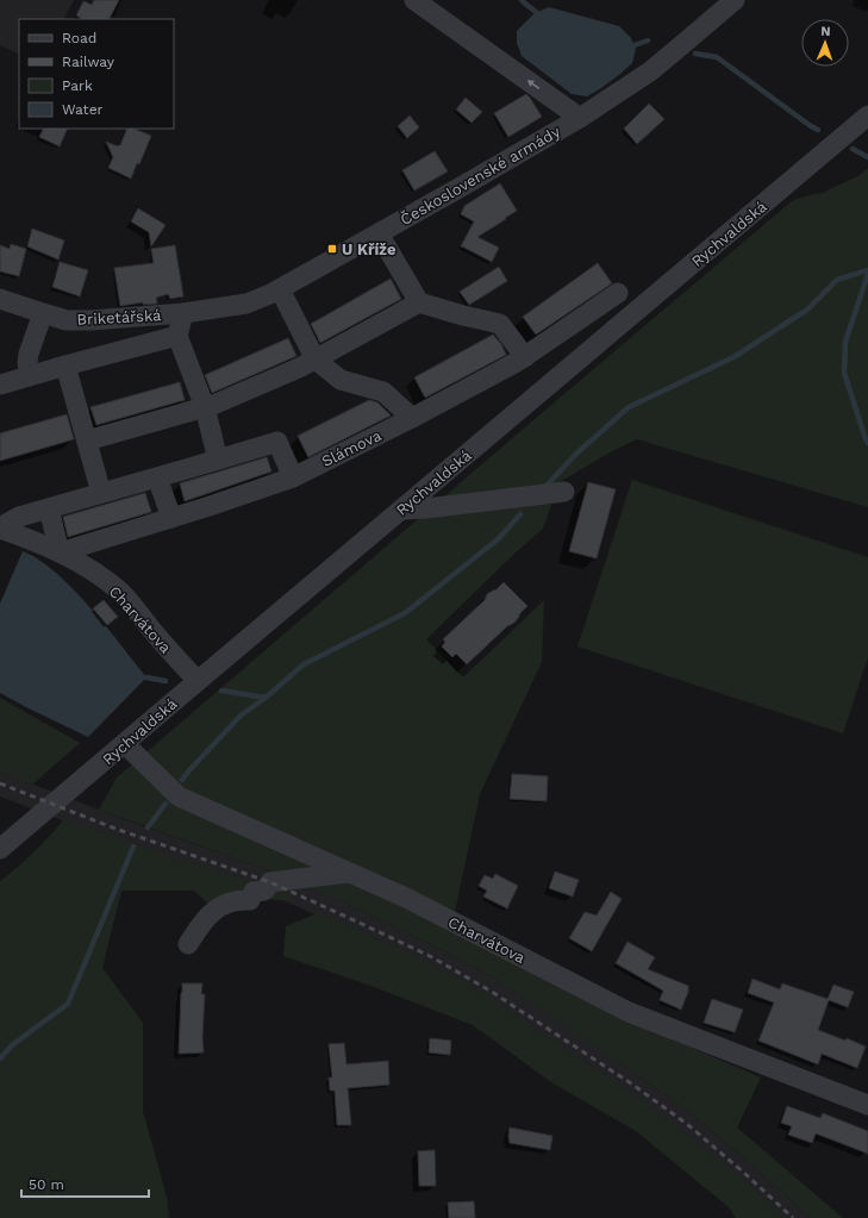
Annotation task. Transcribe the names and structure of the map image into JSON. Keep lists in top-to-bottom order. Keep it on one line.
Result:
{"streets":{"street":["Československé armády","Rychvaldská","Briketářská","Slámova","Charvátova"]},"crossings":[["Československé armády","Briketářská"],["Rychvaldská","Charvátova"],["Slámova","Charvátova"]],"places":{"transit":["U Kříže"]},"legend":["Road","Railway","Park","Water"],"scale_bar":"50 m","north":"top"}
